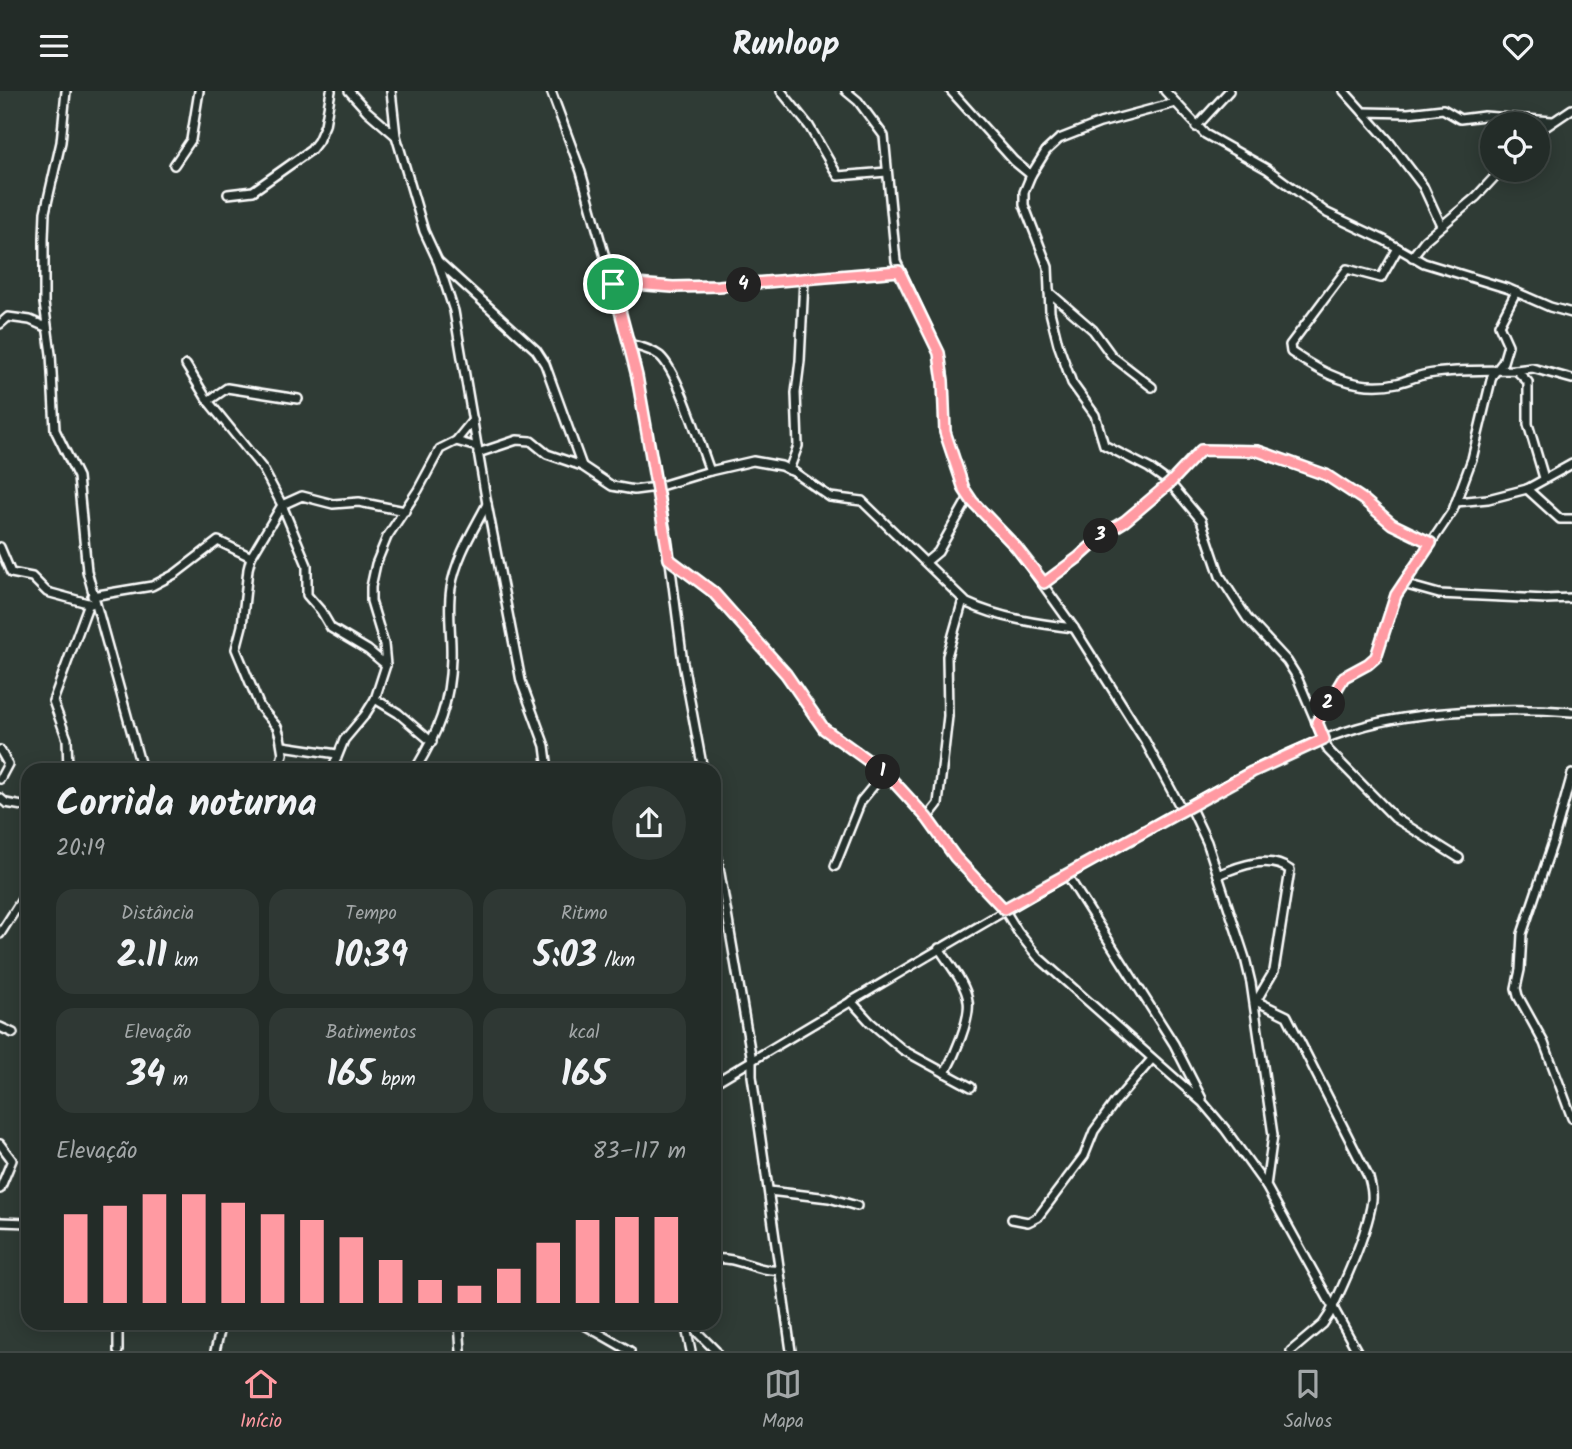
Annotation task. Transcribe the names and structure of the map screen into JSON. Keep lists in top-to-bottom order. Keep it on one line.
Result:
{"page":{"header":"Runloop","pins":["4","3","2","1"],"heading":["Corrida noturna","20:19"],"stats":[["Distância","2.11 km"],["Tempo","10:39"],["Ritmo","5:03 /km"],["Elevação","34 m"],["Batimentos","165 bpm"],["kcal","165"]],"chart":["Elevação","83–117 m"],"tabs":["Início","Mapa","Salvos"]}}
